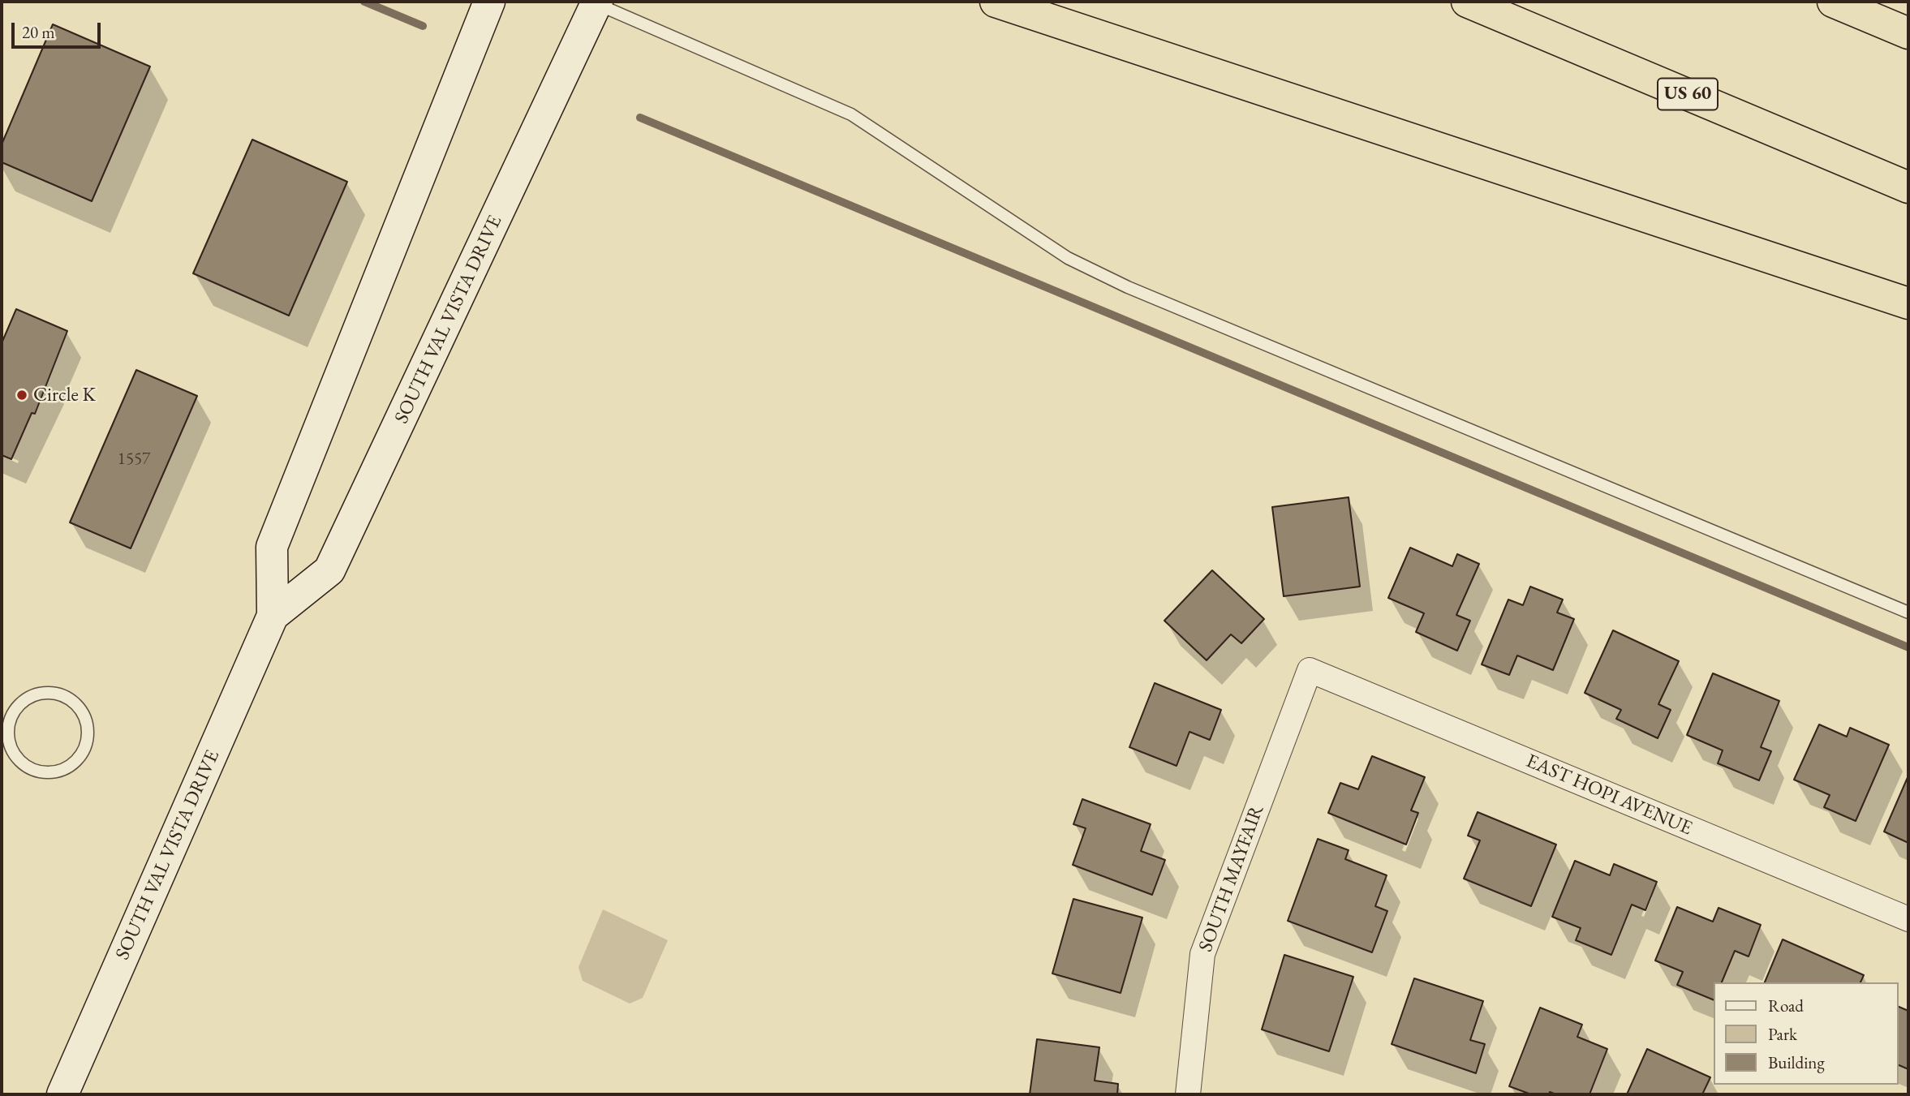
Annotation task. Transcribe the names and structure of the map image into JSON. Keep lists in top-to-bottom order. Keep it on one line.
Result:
{"streets":{"highway":["US 60"],"main road":["SOUTH VAL VISTA DRIVE"],"street":["EAST HOPI AVENUE","SOUTH MAYFAIR"]},"crossings":[["EAST HOPI AVENUE","SOUTH MAYFAIR"]],"places":["Circle K"],"house_numbers":["1557"],"legend":["Road","Park","Building"],"scale_bar":"20 m"}
